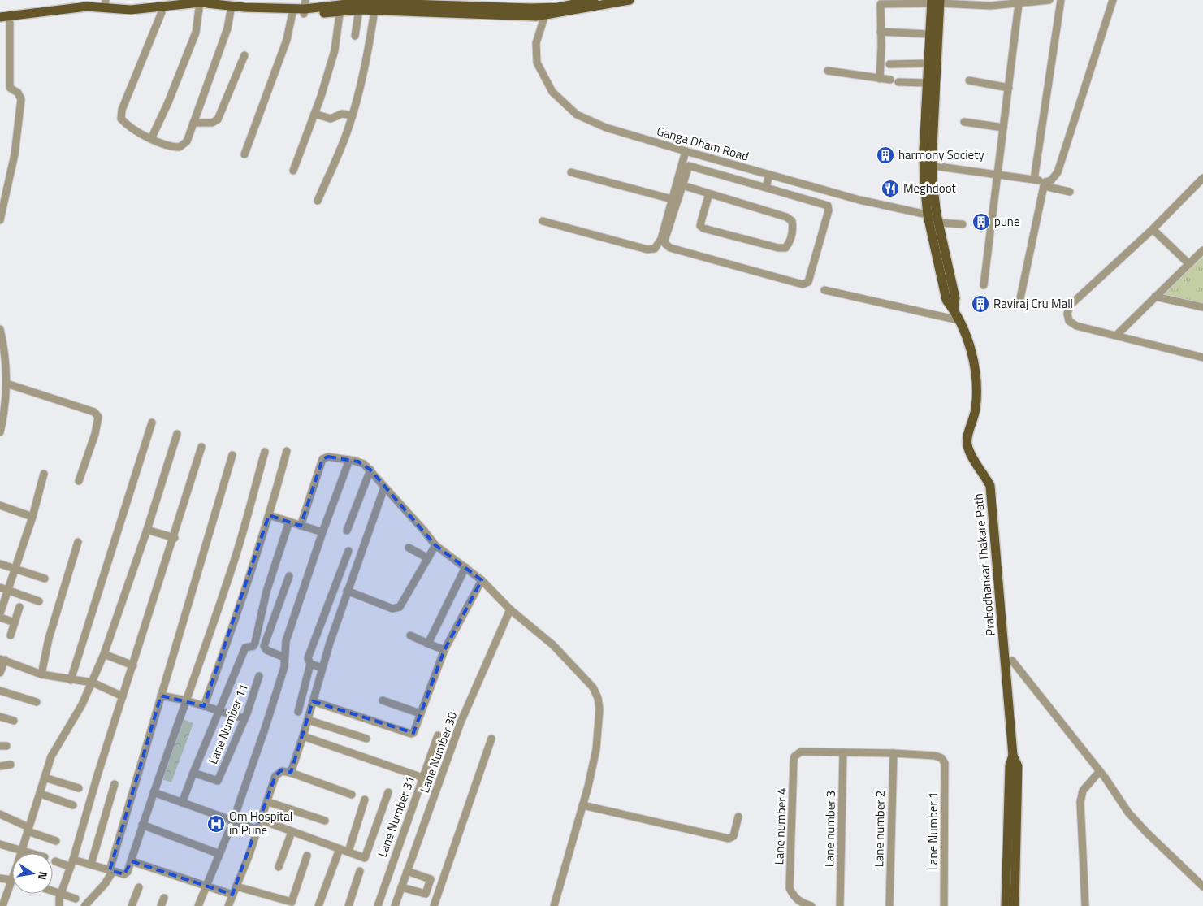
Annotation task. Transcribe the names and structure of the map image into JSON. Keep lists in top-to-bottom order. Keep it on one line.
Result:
{"streets":{"main road":["Prabodhankar Thakare Path"],"street":["Ganga Dham Road","Lane Number 11","Lane Number 30","Lane Number 31","Lane number 4","Lane number 3","Lane number 2","Lane Number 1"]},"crossings":[["Ganga Dham Road","Prabodhankar Thakare Path"],["Lane number 4","Lane number 3"],["Lane number 2","Lane Number 1"]],"places":{"building":["harmony Society","pune","Raviraj Cru Mall"],"restaurant":["Meghdoot"],"hospital":["Om Hospital in Pune"]},"north":"right"}
